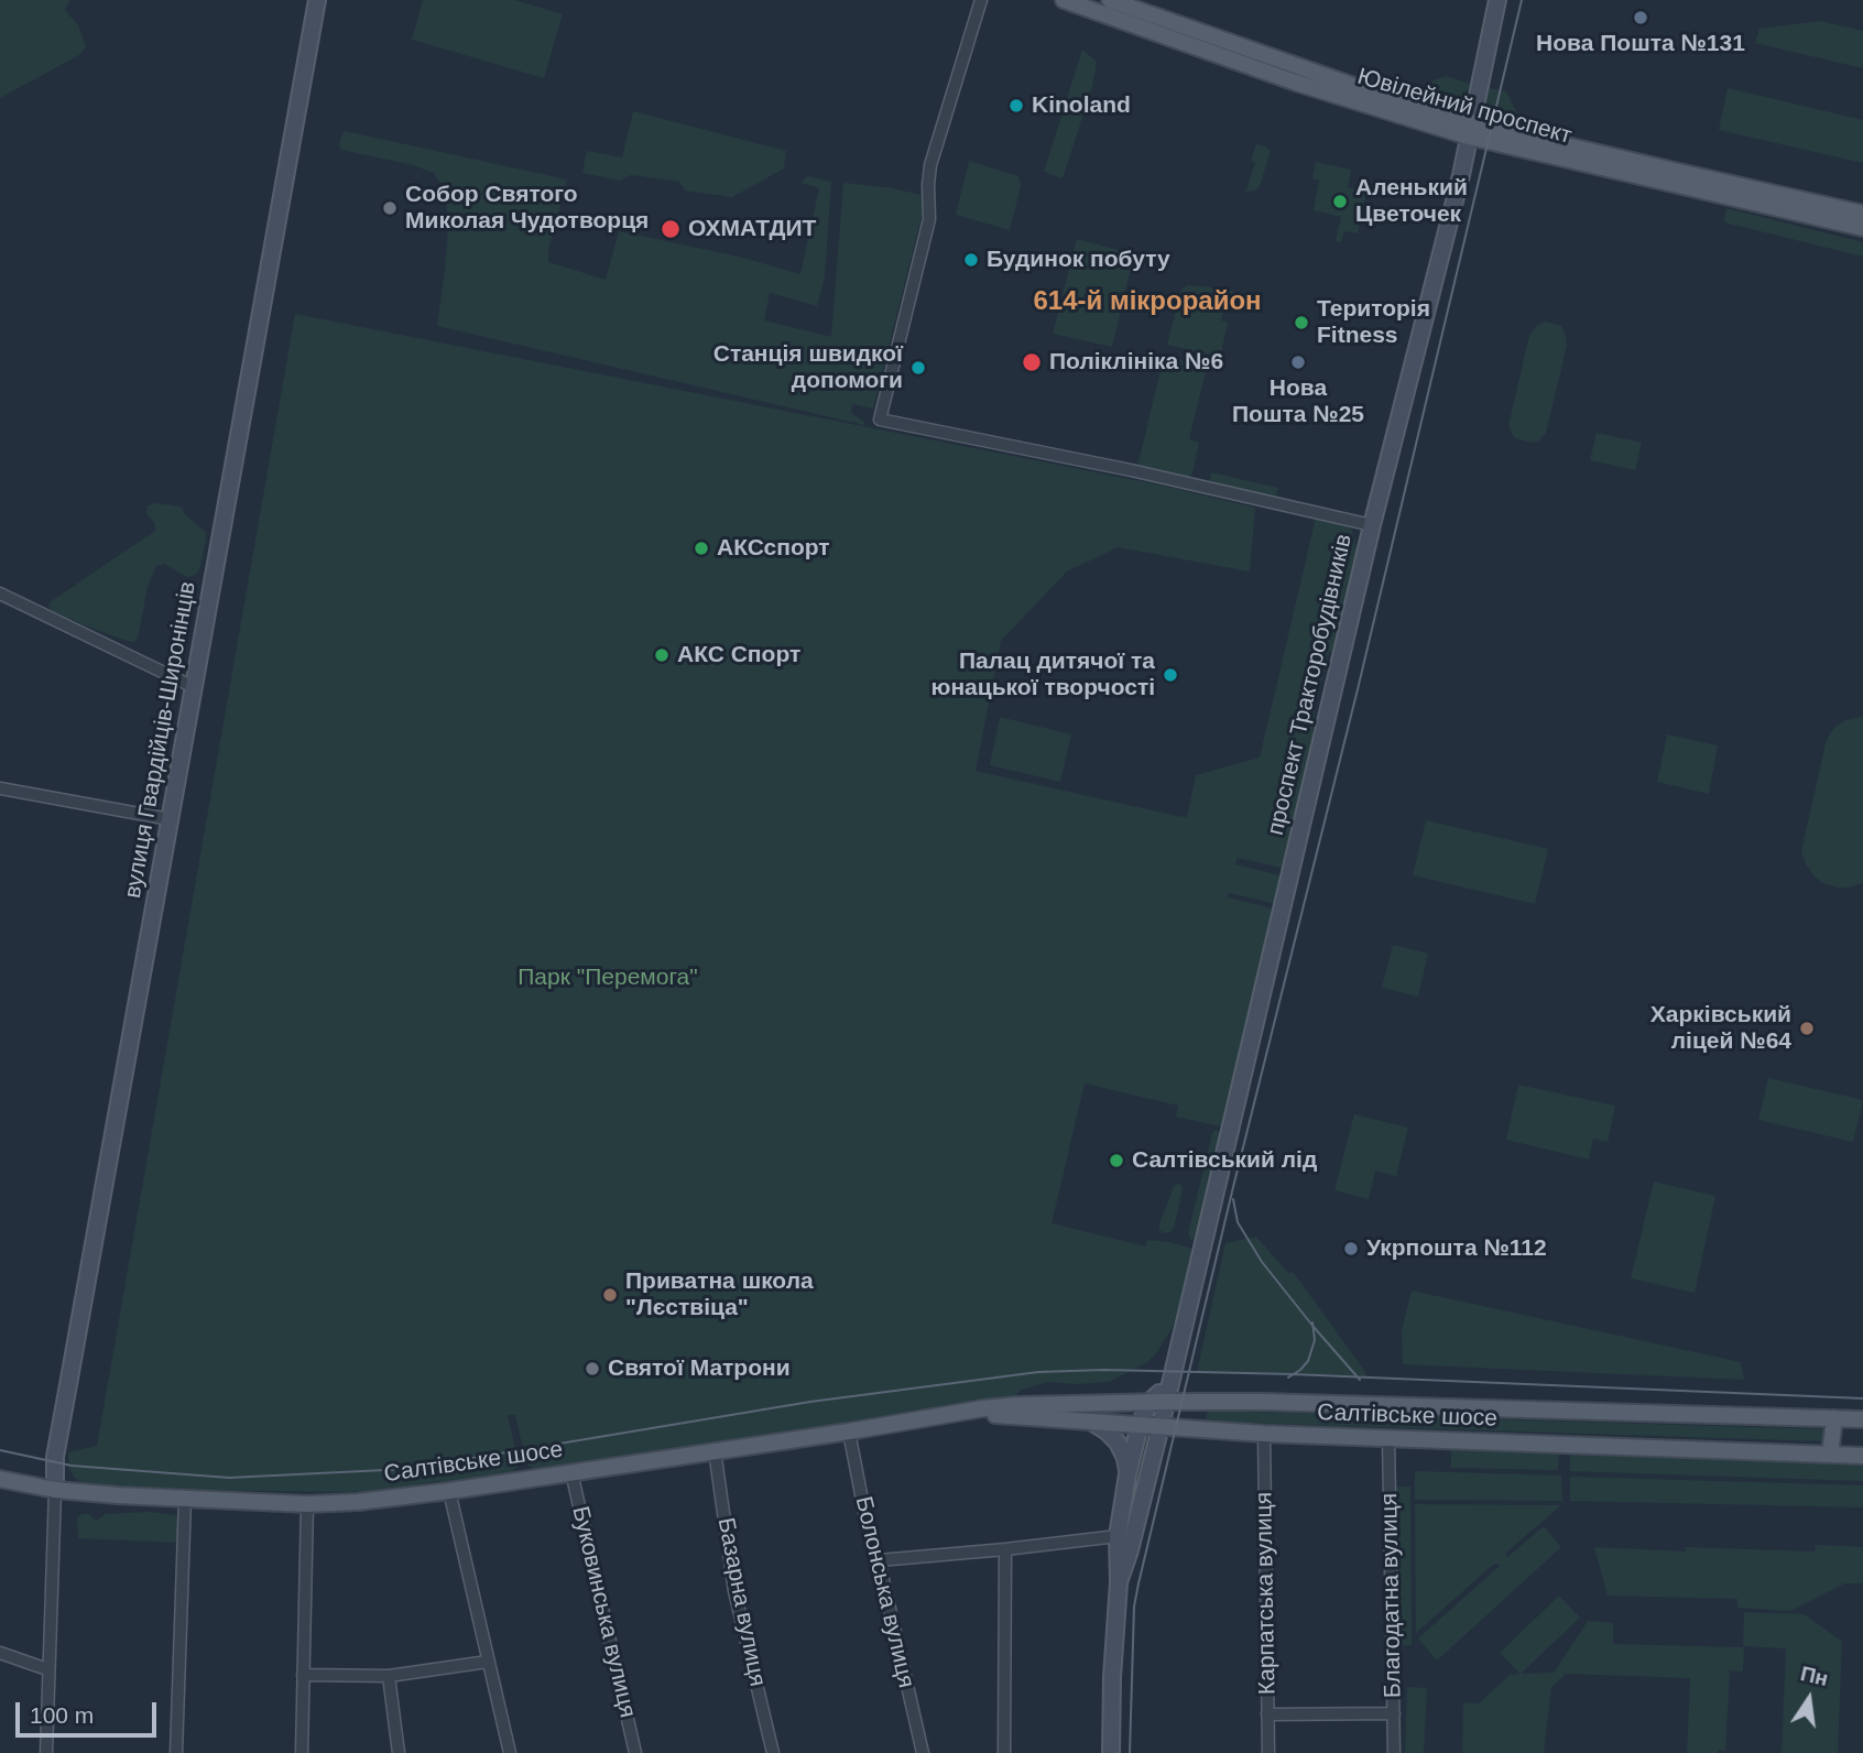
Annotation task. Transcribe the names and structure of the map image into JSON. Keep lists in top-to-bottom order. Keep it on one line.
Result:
{"streets":{"main road":["Ювілейний проспект","проспект Тракторобудівників","вулиця Гвардійців-Широнінців","Салтівське шосе"],"street":["Болонська вулиця","Карпатська вулиця","Благодатна вулиця","Базарна вулиця","Буковинська вулиця"]},"crossings":[["Ювілейний проспект","проспект Тракторобудівників"],["проспект Тракторобудівників","Салтівське шосе"],["вулиця Гвардійців-Широнінців","Салтівське шосе"],["Салтівське шосе","Болонська вулиця"],["Салтівське шосе","Карпатська вулиця"],["Салтівське шосе","Благодатна вулиця"],["Салтівське шосе","Базарна вулиця"],["Салтівське шосе","Буковинська вулиця"]],"districts":["614-й мікрорайон"],"parks":["Парк \"Перемога\""],"places":["Нова Пошта №131","Kinoland","Аленький Цветочек","Собор Святого Миколая Чудотворця","ОХМАТДИТ","Будинок побуту","Територія Fitness","Поліклініка №6","Нова Пошта №25","Станція швидкої допомоги","АКСспорт","АКС Спорт","Палац дитячої та юнацької творчості","Харківський ліцей №64","Салтівський лід","Укрпошта №112","Приватна школа \"Лєствіца\"","Святої Матрони"],"scale_bar":"100 m","north":"top"}
